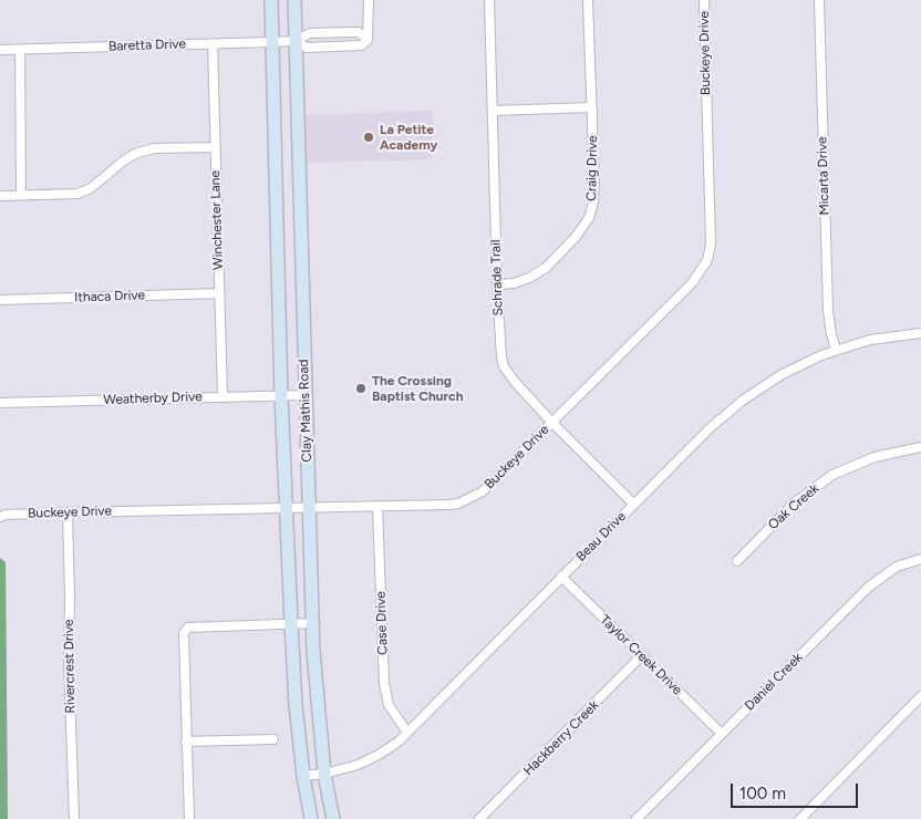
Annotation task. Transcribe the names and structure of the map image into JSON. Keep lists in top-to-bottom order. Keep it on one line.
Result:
{"streets":{"main road":["Clay Mathis Road"],"street":["Baretta Drive","Buckeye Drive","Craig Drive","Micarta Drive","Winchester Lane","Schrade Trail","Ithaca Drive","Weatherby Drive","Oak Creek","Beau Drive","Case Drive","Taylor Creek Drive","Rivercrest Drive","Daniel Creek","Hackberry Creek"]},"crossings":[["Baretta Drive","Winchester Lane"],["Baretta Drive","Clay Mathis Road"],["Buckeye Drive","Schrade Trail"],["Buckeye Drive","Clay Mathis Road"],["Buckeye Drive","Case Drive"],["Buckeye Drive","Rivercrest Drive"],["Craig Drive","Schrade Trail"],["Micarta Drive","Beau Drive"],["Winchester Lane","Ithaca Drive"],["Winchester Lane","Weatherby Drive"],["Schrade Trail","Beau Drive"],["Weatherby Drive","Clay Mathis Road"],["Clay Mathis Road","Beau Drive"],["Beau Drive","Case Drive"],["Beau Drive","Taylor Creek Drive"],["Taylor Creek Drive","Daniel Creek"],["Taylor Creek Drive","Hackberry Creek"]],"places":["La Petite Academy","The Crossing Baptist Church"],"scale_bar":"100 m"}
